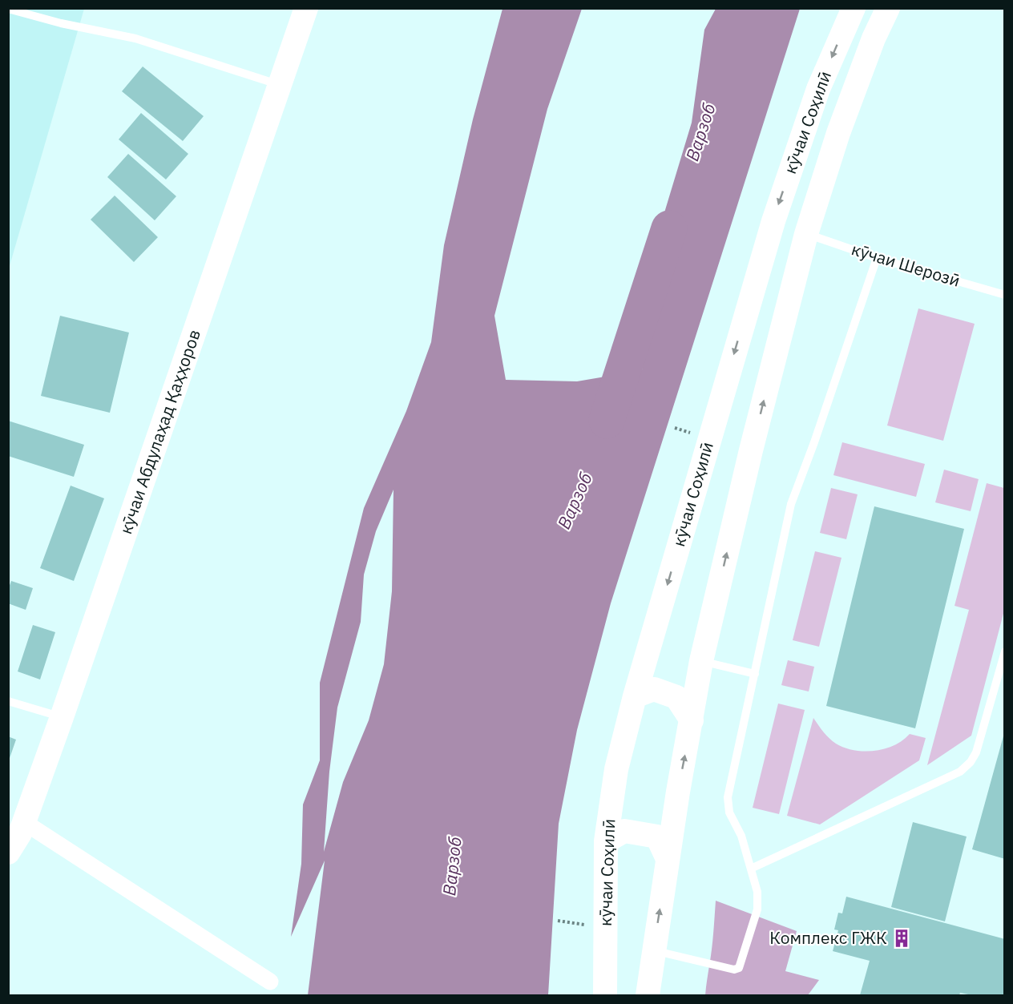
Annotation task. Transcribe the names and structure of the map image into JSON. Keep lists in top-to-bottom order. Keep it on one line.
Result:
{"streets":{"main road":["кӯчаи Соҳилӣ","кӯчаи Абдулаҳад Қаҳҳоров"],"lane":["кӯчаи Шерозӣ"]},"crossings":[["кӯчаи Соҳилӣ","кӯчаи Шерозӣ"]],"water":["Варзоб"],"places":{"building":["Комплекс ГЖК"]}}
